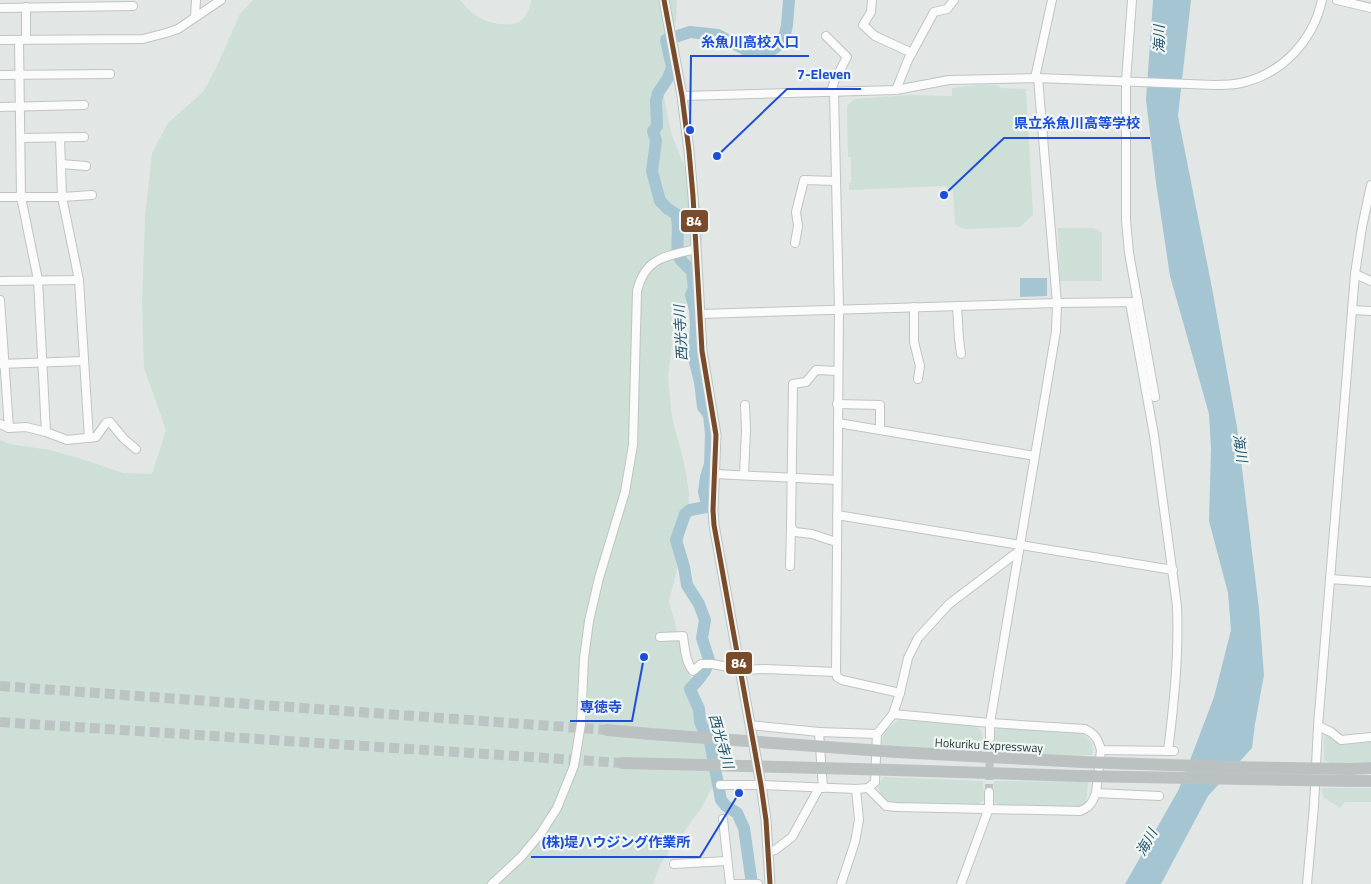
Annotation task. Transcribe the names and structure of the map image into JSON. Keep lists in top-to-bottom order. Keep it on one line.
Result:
{"streets":{"highway":["Hokuriku Expressway"]},"water":["海川","西光寺川"],"places":["糸魚川高校入口","7-Eleven","県立糸魚川高等学校","専徳寺","(株)堤ハウジング作業所"],"lines":["transit line 84"]}
